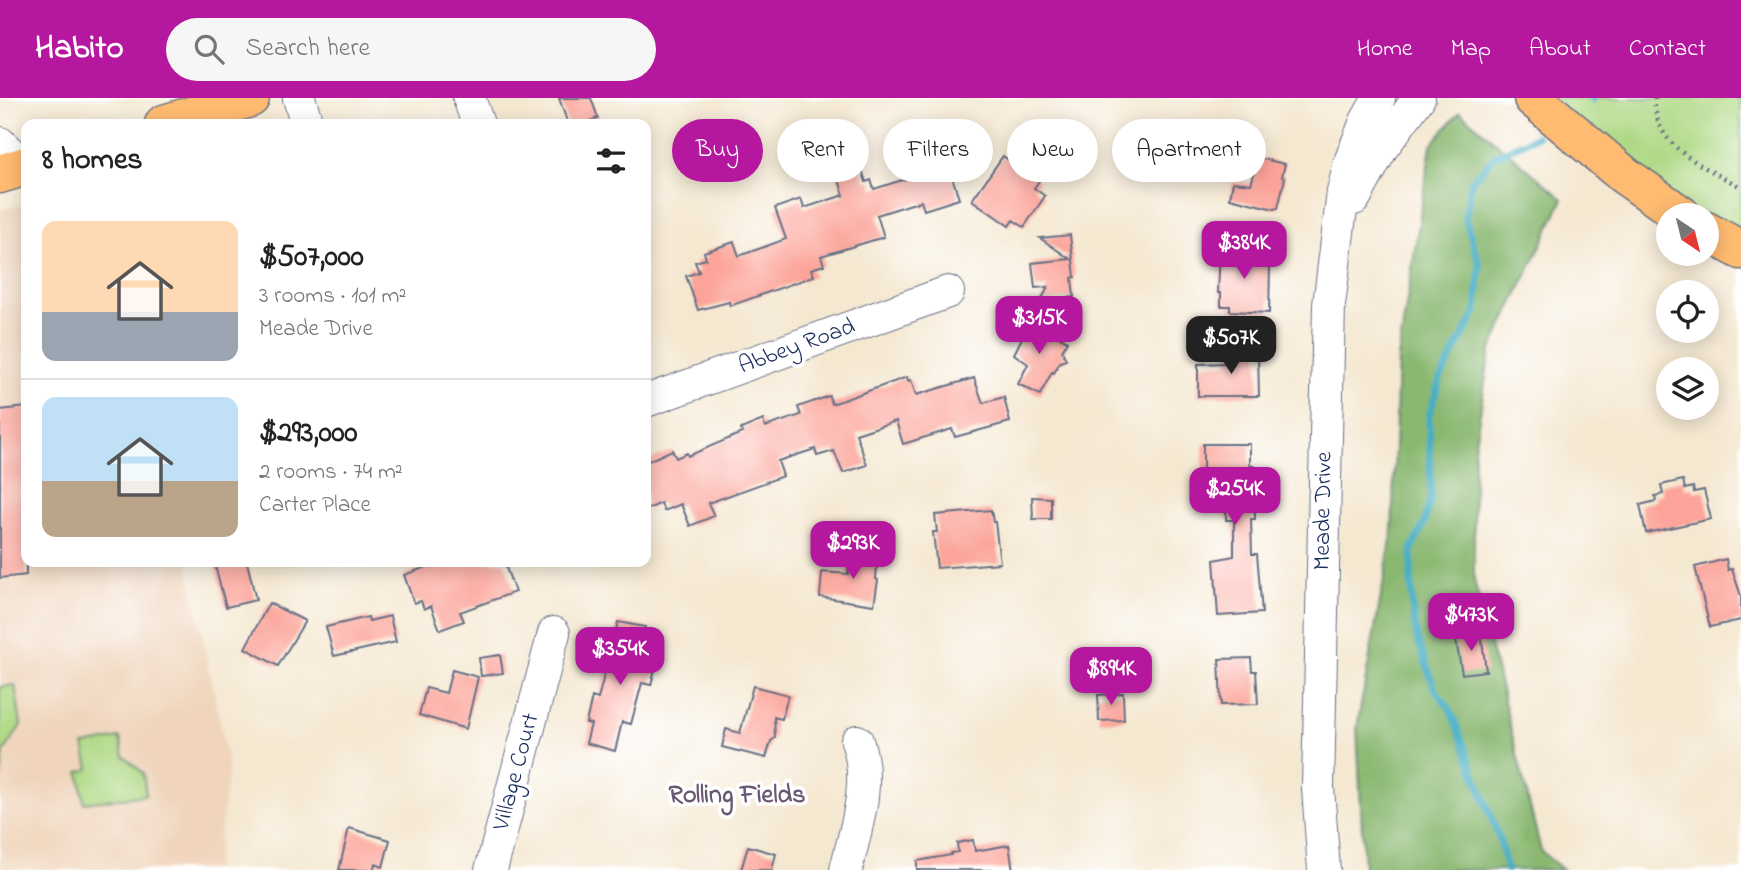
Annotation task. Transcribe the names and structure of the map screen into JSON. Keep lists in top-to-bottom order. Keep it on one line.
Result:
{"streets":{"street":["Abbey Road","Meade Drive","Village Court"]},"districts":["Rolling Fields"],"north":"bottom right","page":{"header":"Habito","search":"Search here","nav":["Home","Map","About","Contact"],"chip":["Buy","Rent","Filters","New","Apartment"],"heading":"8 homes","list":[{"name":"$507,000","note":"3 rooms · 101 m² · Meade Drive"},{"name":"$293,000","note":"2 rooms · 74 m² · Carter Place"}],"price":["$384K","$315K","$507K","$254K","$293K","$473K","$354K","$894K"]}}
